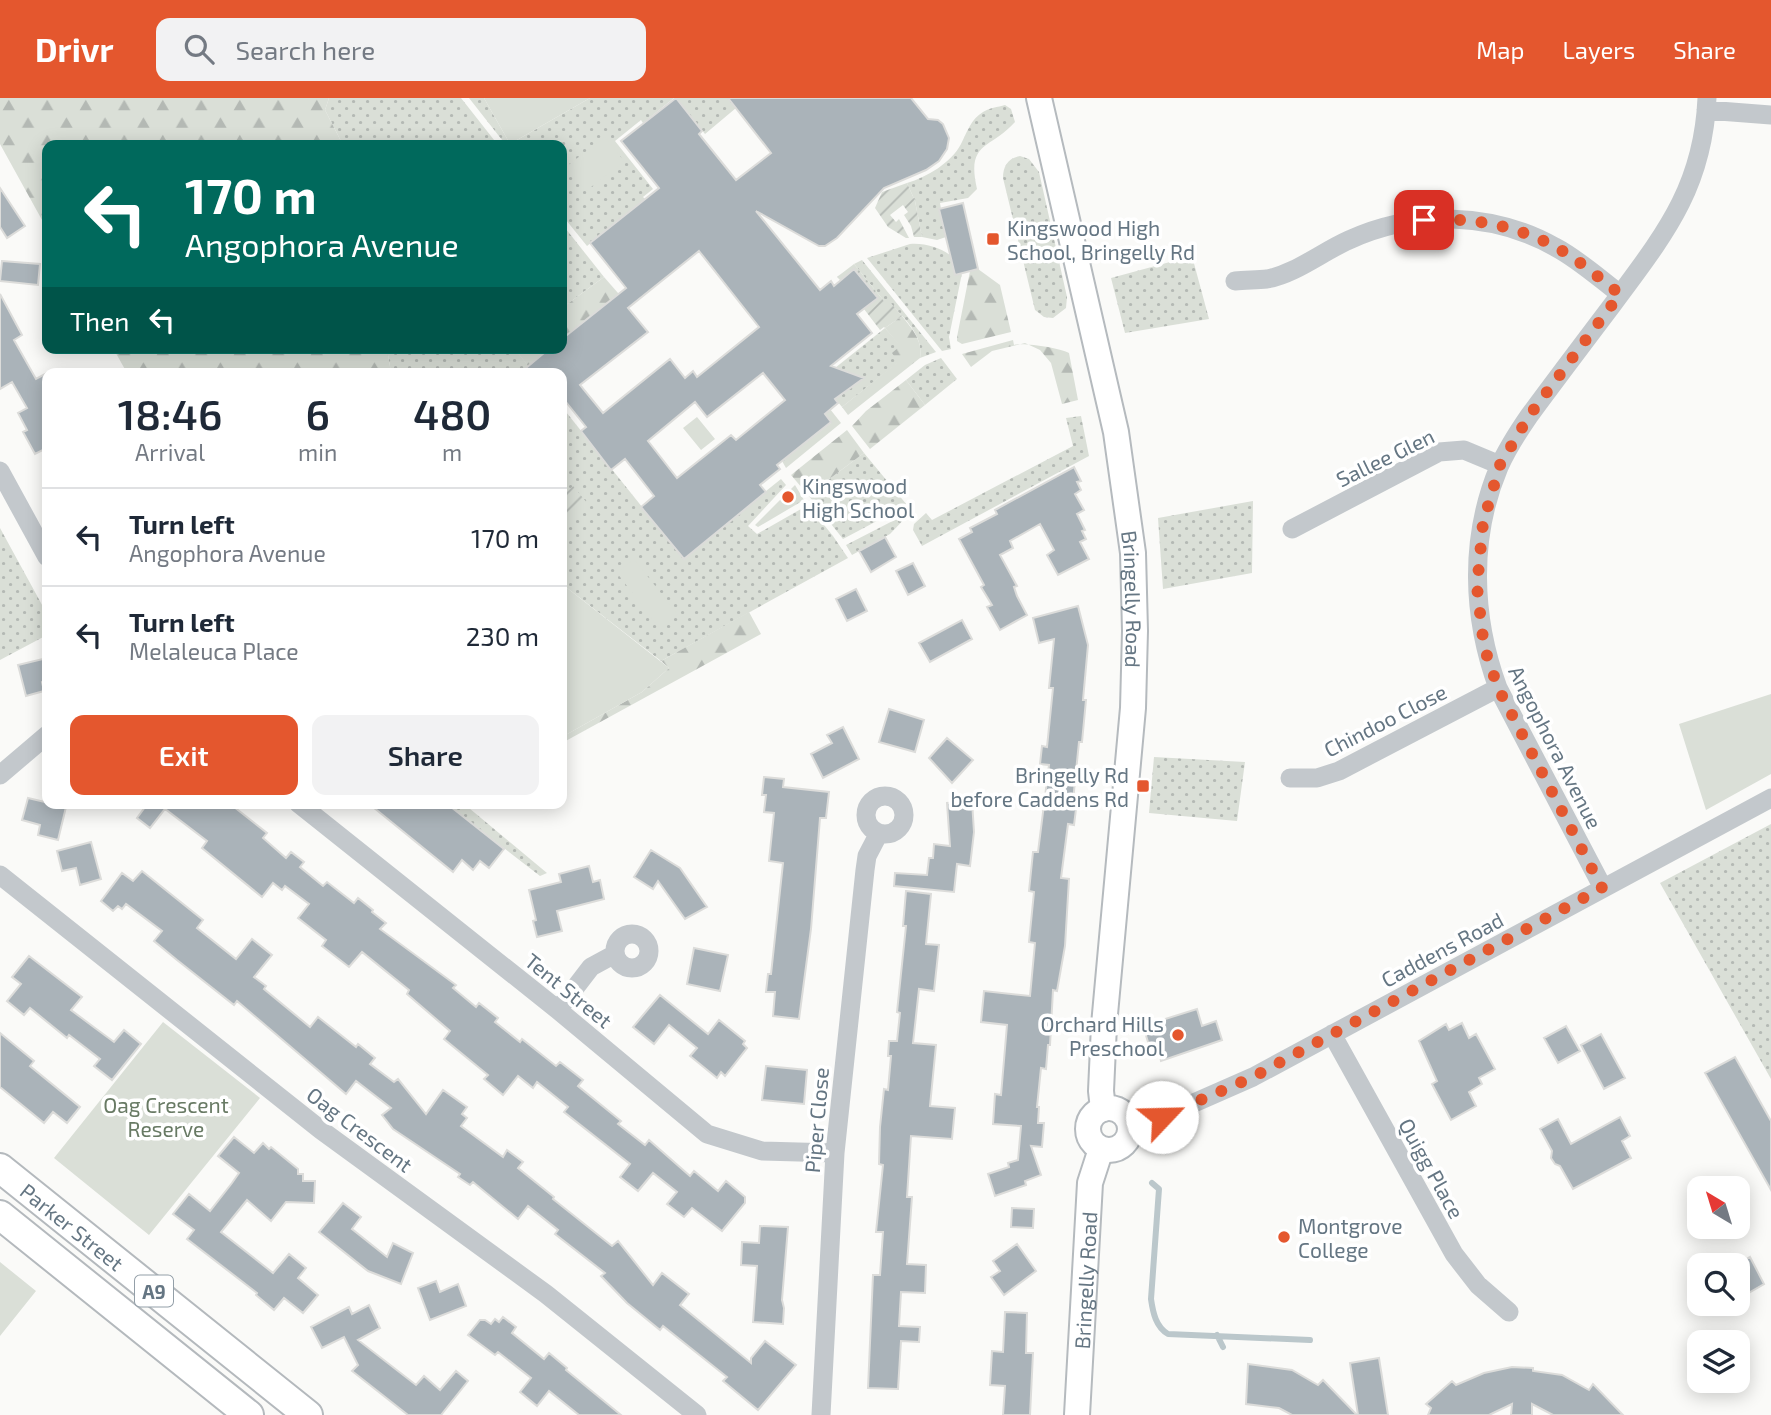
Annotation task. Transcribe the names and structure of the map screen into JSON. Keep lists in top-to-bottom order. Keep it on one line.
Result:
{"streets":{"highway":["Parker Street","A9"],"main road":["Bringelly Road"],"street":["Sallee Glen","Chindoo Close","Angophora Avenue","Caddens Road","Tent Street","Piper Close","Oag Crescent","Quigg Place"]},"crossings":[["Sallee Glen","Angophora Avenue"],["Bringelly Road","Caddens Road"],["Chindoo Close","Angophora Avenue"],["Angophora Avenue","Caddens Road"],["Caddens Road","Quigg Place"],["Tent Street","Piper Close"]],"parks":["Oag Crescent Reserve"],"places":{"transit":["Kingswood High School, Bringelly Rd","Bringelly Rd before Caddens Rd"],"other":["Kingswood High School","Orchard Hills Preschool","Montgrove College"]},"north":"top left","page":{"header":"Drivr","search":"Search here","nav":["Map","Layers","Share"],"turn":["170 m","Angophora Avenue"],"then":"Then","eta":["18:46","Arrival","6","min","480","m"],"list":[{"name":"Turn left","note":"Angophora Avenue","value":"170 m"},{"name":"Turn left","note":"Melaleuca Place","value":"230 m"}],"buttons":["Exit","Share"]}}
